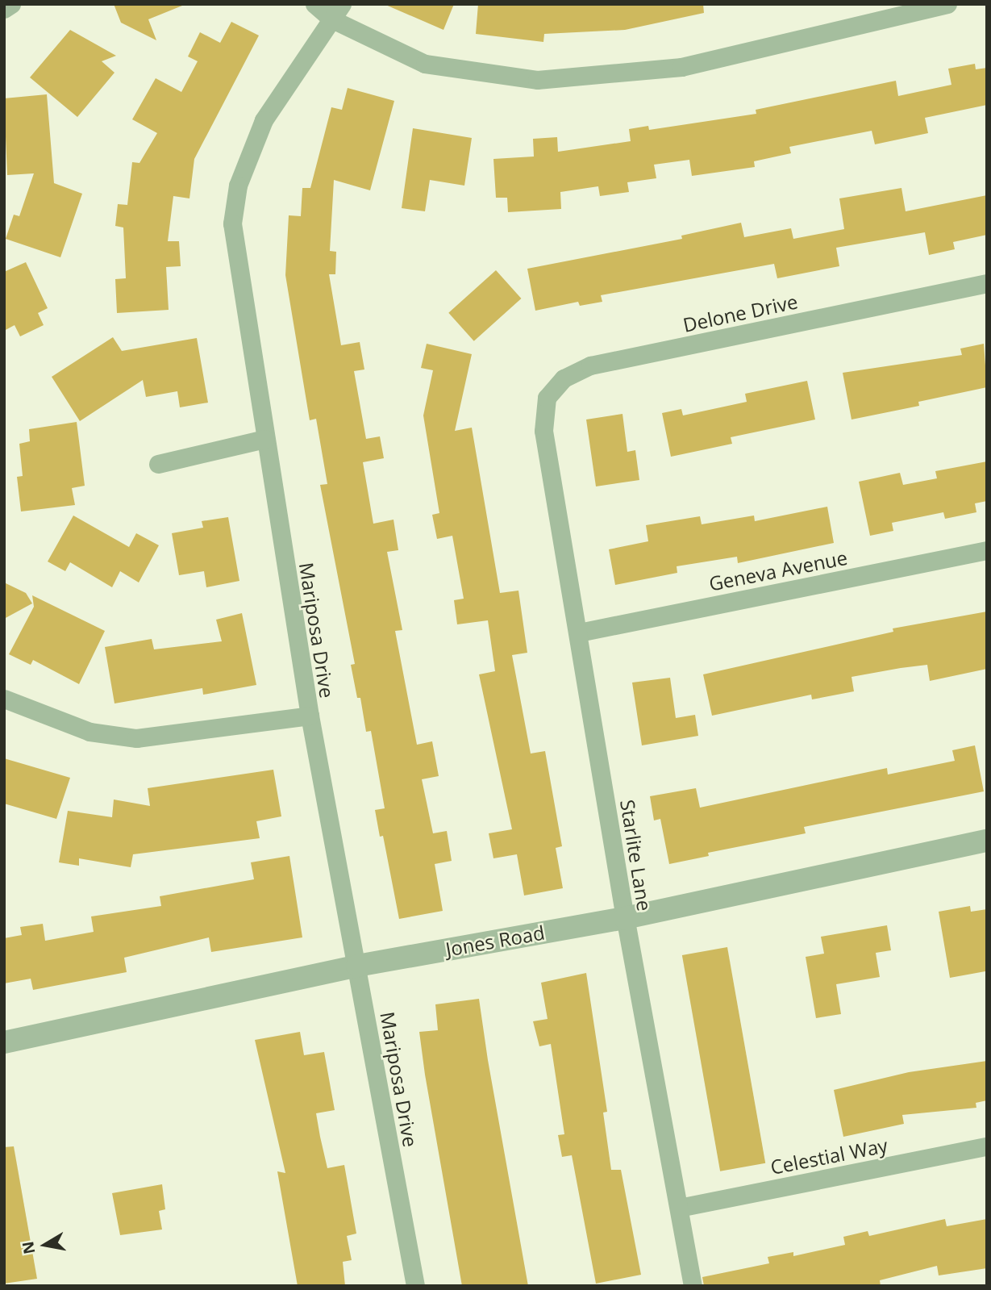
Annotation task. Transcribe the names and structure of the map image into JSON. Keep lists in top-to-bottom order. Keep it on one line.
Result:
{"streets":{"street":["Delone Drive","Geneva Avenue","Mariposa Drive","Starlite Lane","Jones Road","Celestial Way"]},"crossings":[["Delone Drive","Starlite Lane"],["Geneva Avenue","Starlite Lane"],["Mariposa Drive","Jones Road"],["Starlite Lane","Jones Road"],["Starlite Lane","Celestial Way"]],"north":"left"}
